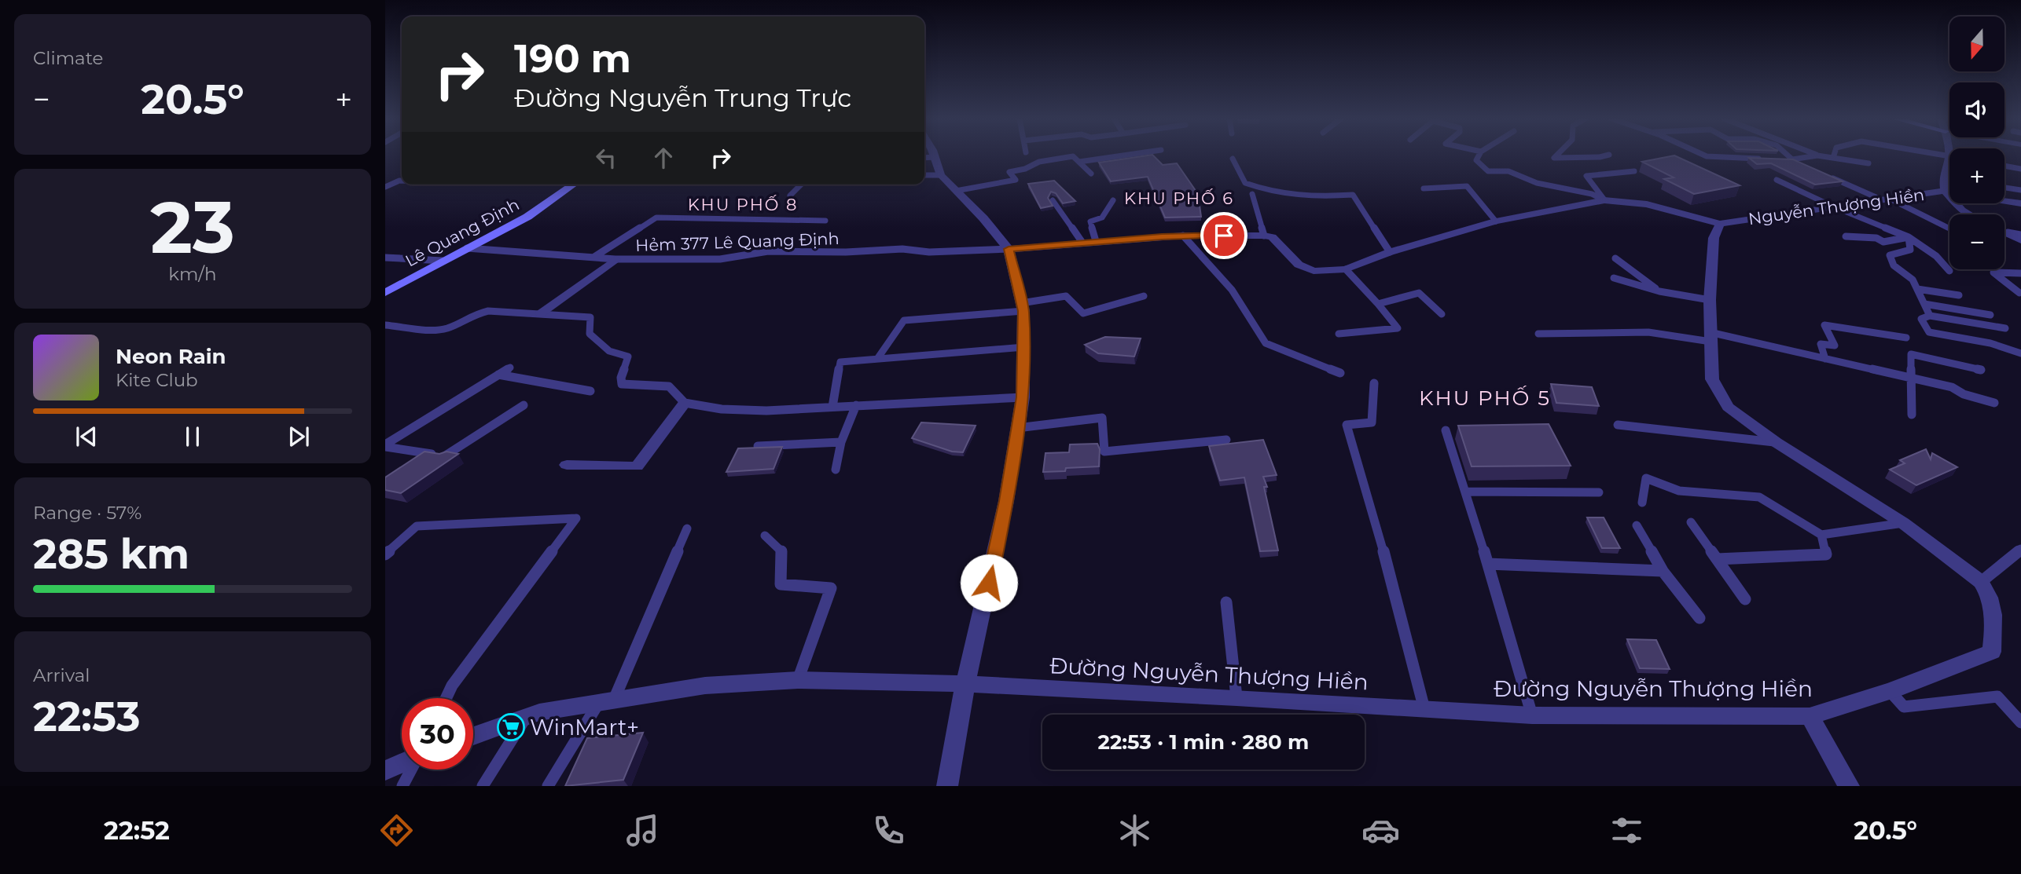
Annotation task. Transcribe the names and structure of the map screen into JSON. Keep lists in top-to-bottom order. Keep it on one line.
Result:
{"streets":{"main road":["Lê Quang Định"],"street":["Nguyễn Thượng Hiền","Đường Nguyễn Thượng Hiền"],"lane":["Hẻm 377 Lê Quang Định"]},"crossings":[["Lê Quang Định","Hẻm 377 Lê Quang Định"]],"districts":["KHU PHỐ 6","KHU PHỐ 8","KHU PHỐ 5"],"places":{"supermarket":["WinMart+"]},"north":"bottom","page":{"tile":["Climate",["23","km/h"],["Range · 57%","285 km"],["Arrival","22:53"]],"map_buttons":["+","−"],"turn":["190 m","Đường Nguyễn Trung Trực"],"heat":["−","20.5°","+"],"song":["Neon Rain","Kite Club"],"limit":"30","trip":"22:53 · 1 min · 280 m","tabs":["22:52","20.5°"]}}
